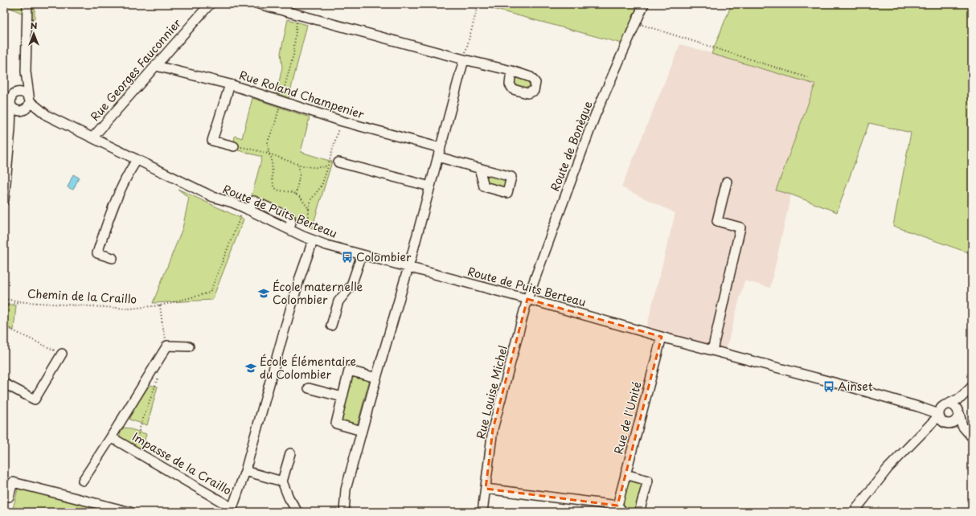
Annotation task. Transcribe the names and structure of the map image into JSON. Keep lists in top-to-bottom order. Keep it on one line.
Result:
{"streets":{"street":["Rue Georges Fauconnier","Rue Roland Champenier","Route de Bonègue","Route de Puits Berteau","Rue Louise Michel","Rue de l'Unité","Impasse de la Craillo"],"path":["Chemin de la Craillo"]},"crossings":[["Rue Georges Fauconnier","Rue Roland Champenier"],["Rue Georges Fauconnier","Route de Puits Berteau"],["Route de Bonègue","Route de Puits Berteau"],["Route de Bonègue","Rue Louise Michel"],["Route de Puits Berteau","Chemin de la Craillo"],["Route de Puits Berteau","Rue Louise Michel"],["Route de Puits Berteau","Rue de l'Unité"],["Route de Puits Berteau","Impasse de la Craillo"],["Rue Louise Michel","Rue de l'Unité"]],"places":{"bus stop":["Colombier","Ainset"],"school or university":["École maternelle Colombier","École Élémentaire du Colombier"]},"north":"top"}
